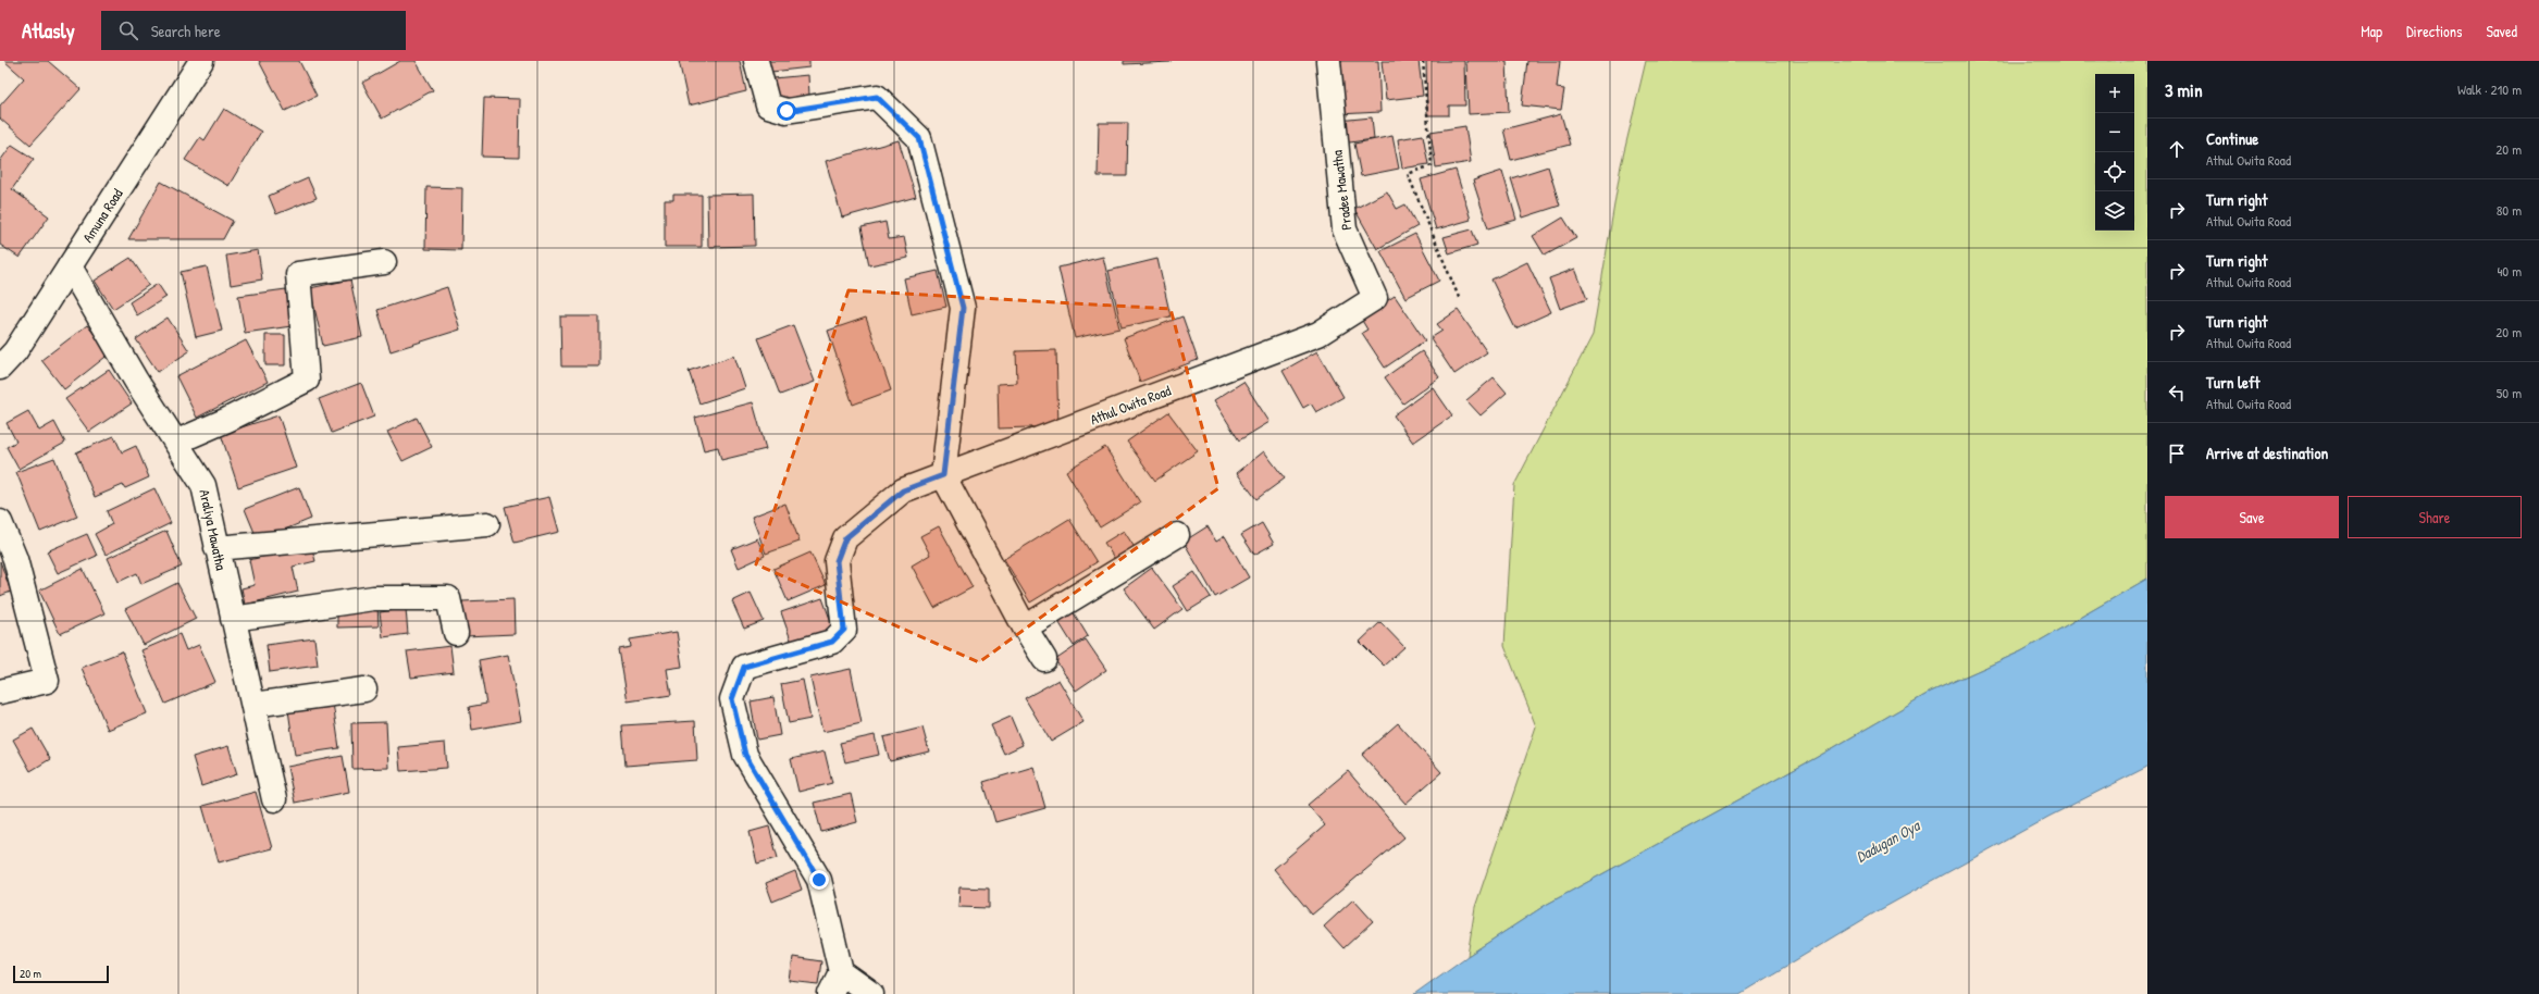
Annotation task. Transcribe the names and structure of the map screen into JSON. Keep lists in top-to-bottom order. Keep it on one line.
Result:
{"streets":{"street":["Pradee Mawatha","Amuna Road","Athul Owita Road","Araliya Mawatha"]},"crossings":[["Pradee Mawatha","Athul Owita Road"],["Amuna Road","Araliya Mawatha"]],"water":["Dadugan Oya"],"scale_bar":"20 m","page":{"header":"Atlasly","search":"Search here","nav":["Map","Directions","Saved"],"heading":["3 min","Walk · 210 m"],"map_buttons":["+","−"],"list":[["Continue","Athul Owita Road","20 m"],["Turn right","Athul Owita Road","80 m"],["Turn right","Athul Owita Road","40 m"],["Turn right","Athul Owita Road","20 m"],["Turn left","Athul Owita Road","50 m"],"Arrive at destination"],"buttons":["Save","Share"],"scale":"20 m"}}
